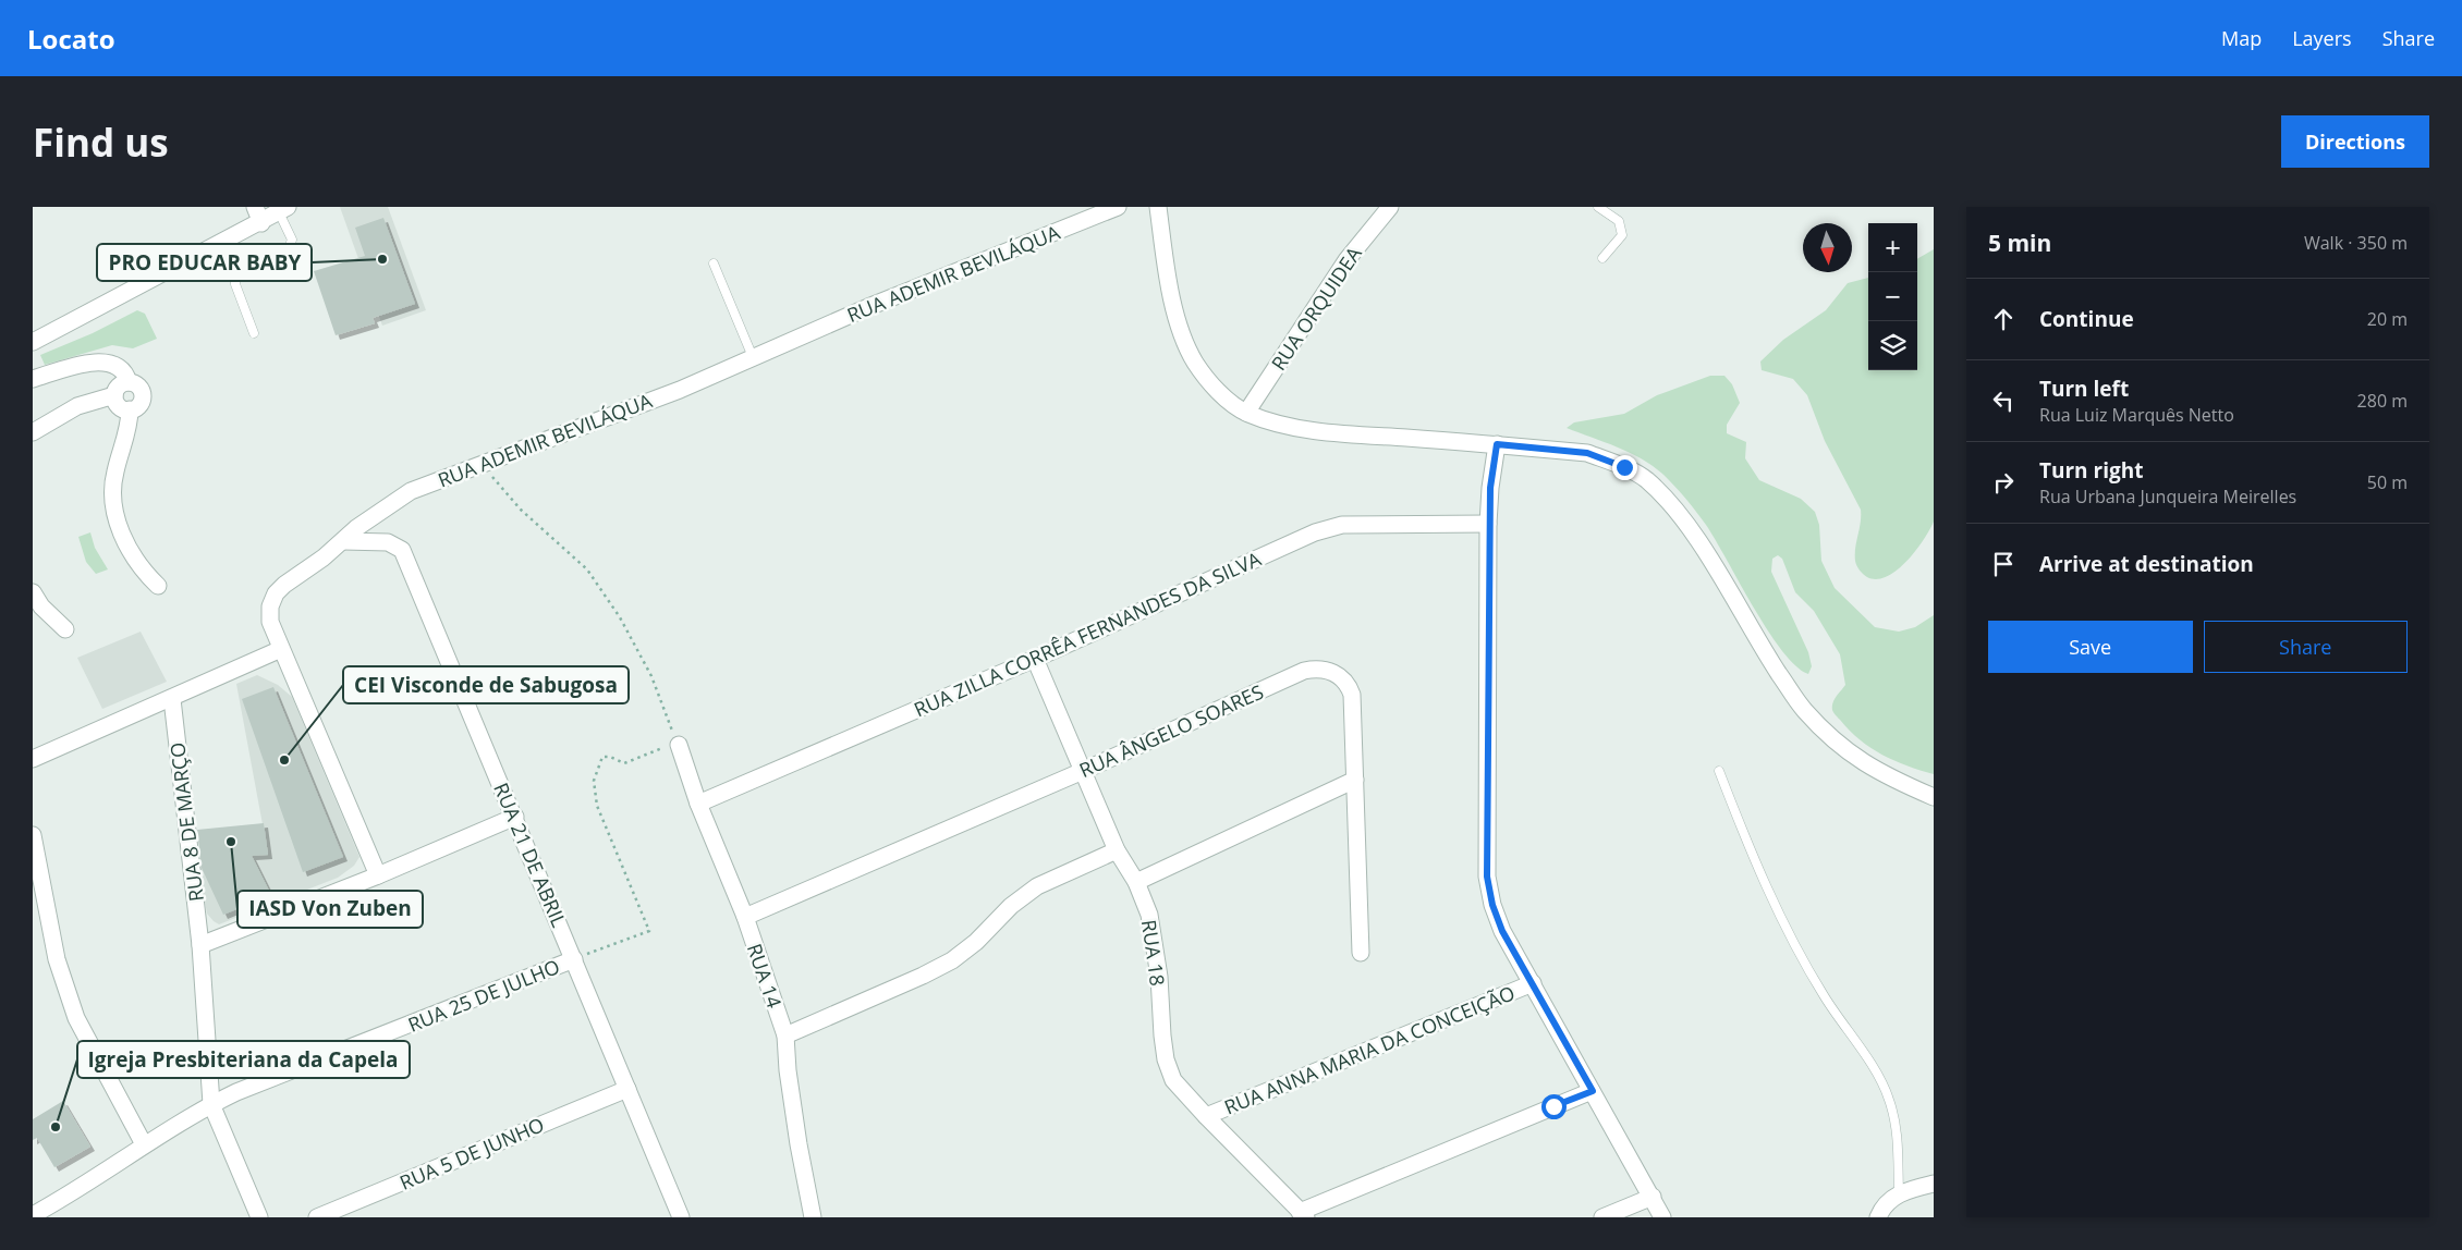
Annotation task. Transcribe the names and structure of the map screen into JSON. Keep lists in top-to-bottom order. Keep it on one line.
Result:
{"streets":{"street":["RUA ADEMIR BEVILÁQUA","RUA ORQUIDEA","RUA ZILLA CORRÊA FERNANDES DA SILVA","RUA ÂNGELO SOARES","RUA 8 DE MARÇO","RUA 21 DE ABRIL","RUA 18","RUA 14","RUA 25 DE JULHO","RUA ANNA MARIA DA CONCEIÇÃO","RUA 5 DE JUNHO"]},"crossings":[["RUA ADEMIR BEVILÁQUA","RUA 21 DE ABRIL"],["RUA ZILLA CORRÊA FERNANDES DA SILVA","RUA 18"],["RUA ZILLA CORRÊA FERNANDES DA SILVA","RUA 14"],["RUA ÂNGELO SOARES","RUA 18"],["RUA ÂNGELO SOARES","RUA 14"],["RUA 8 DE MARÇO","RUA 25 DE JULHO"],["RUA 21 DE ABRIL","RUA 25 DE JULHO"],["RUA 21 DE ABRIL","RUA 5 DE JUNHO"],["RUA 18","RUA ANNA MARIA DA CONCEIÇÃO"]],"places":["PRO EDUCAR BABY","CEI Visconde de Sabugosa","IASD Von Zuben","Igreja Presbiteriana da Capela"],"north":"bottom","page":{"header":"Locato","nav":["Map","Layers","Share"],"buttons":["Directions",["Save","Share"]],"title":"Find us","heading":["5 min","Walk · 350 m"],"map_buttons":["+","−"],"list":[["Continue","20 m"],["Turn left","Rua Luiz Marquês Netto","280 m"],["Turn right","Rua Urbana Junqueira Meirelles","50 m"],"Arrive at destination"]}}
